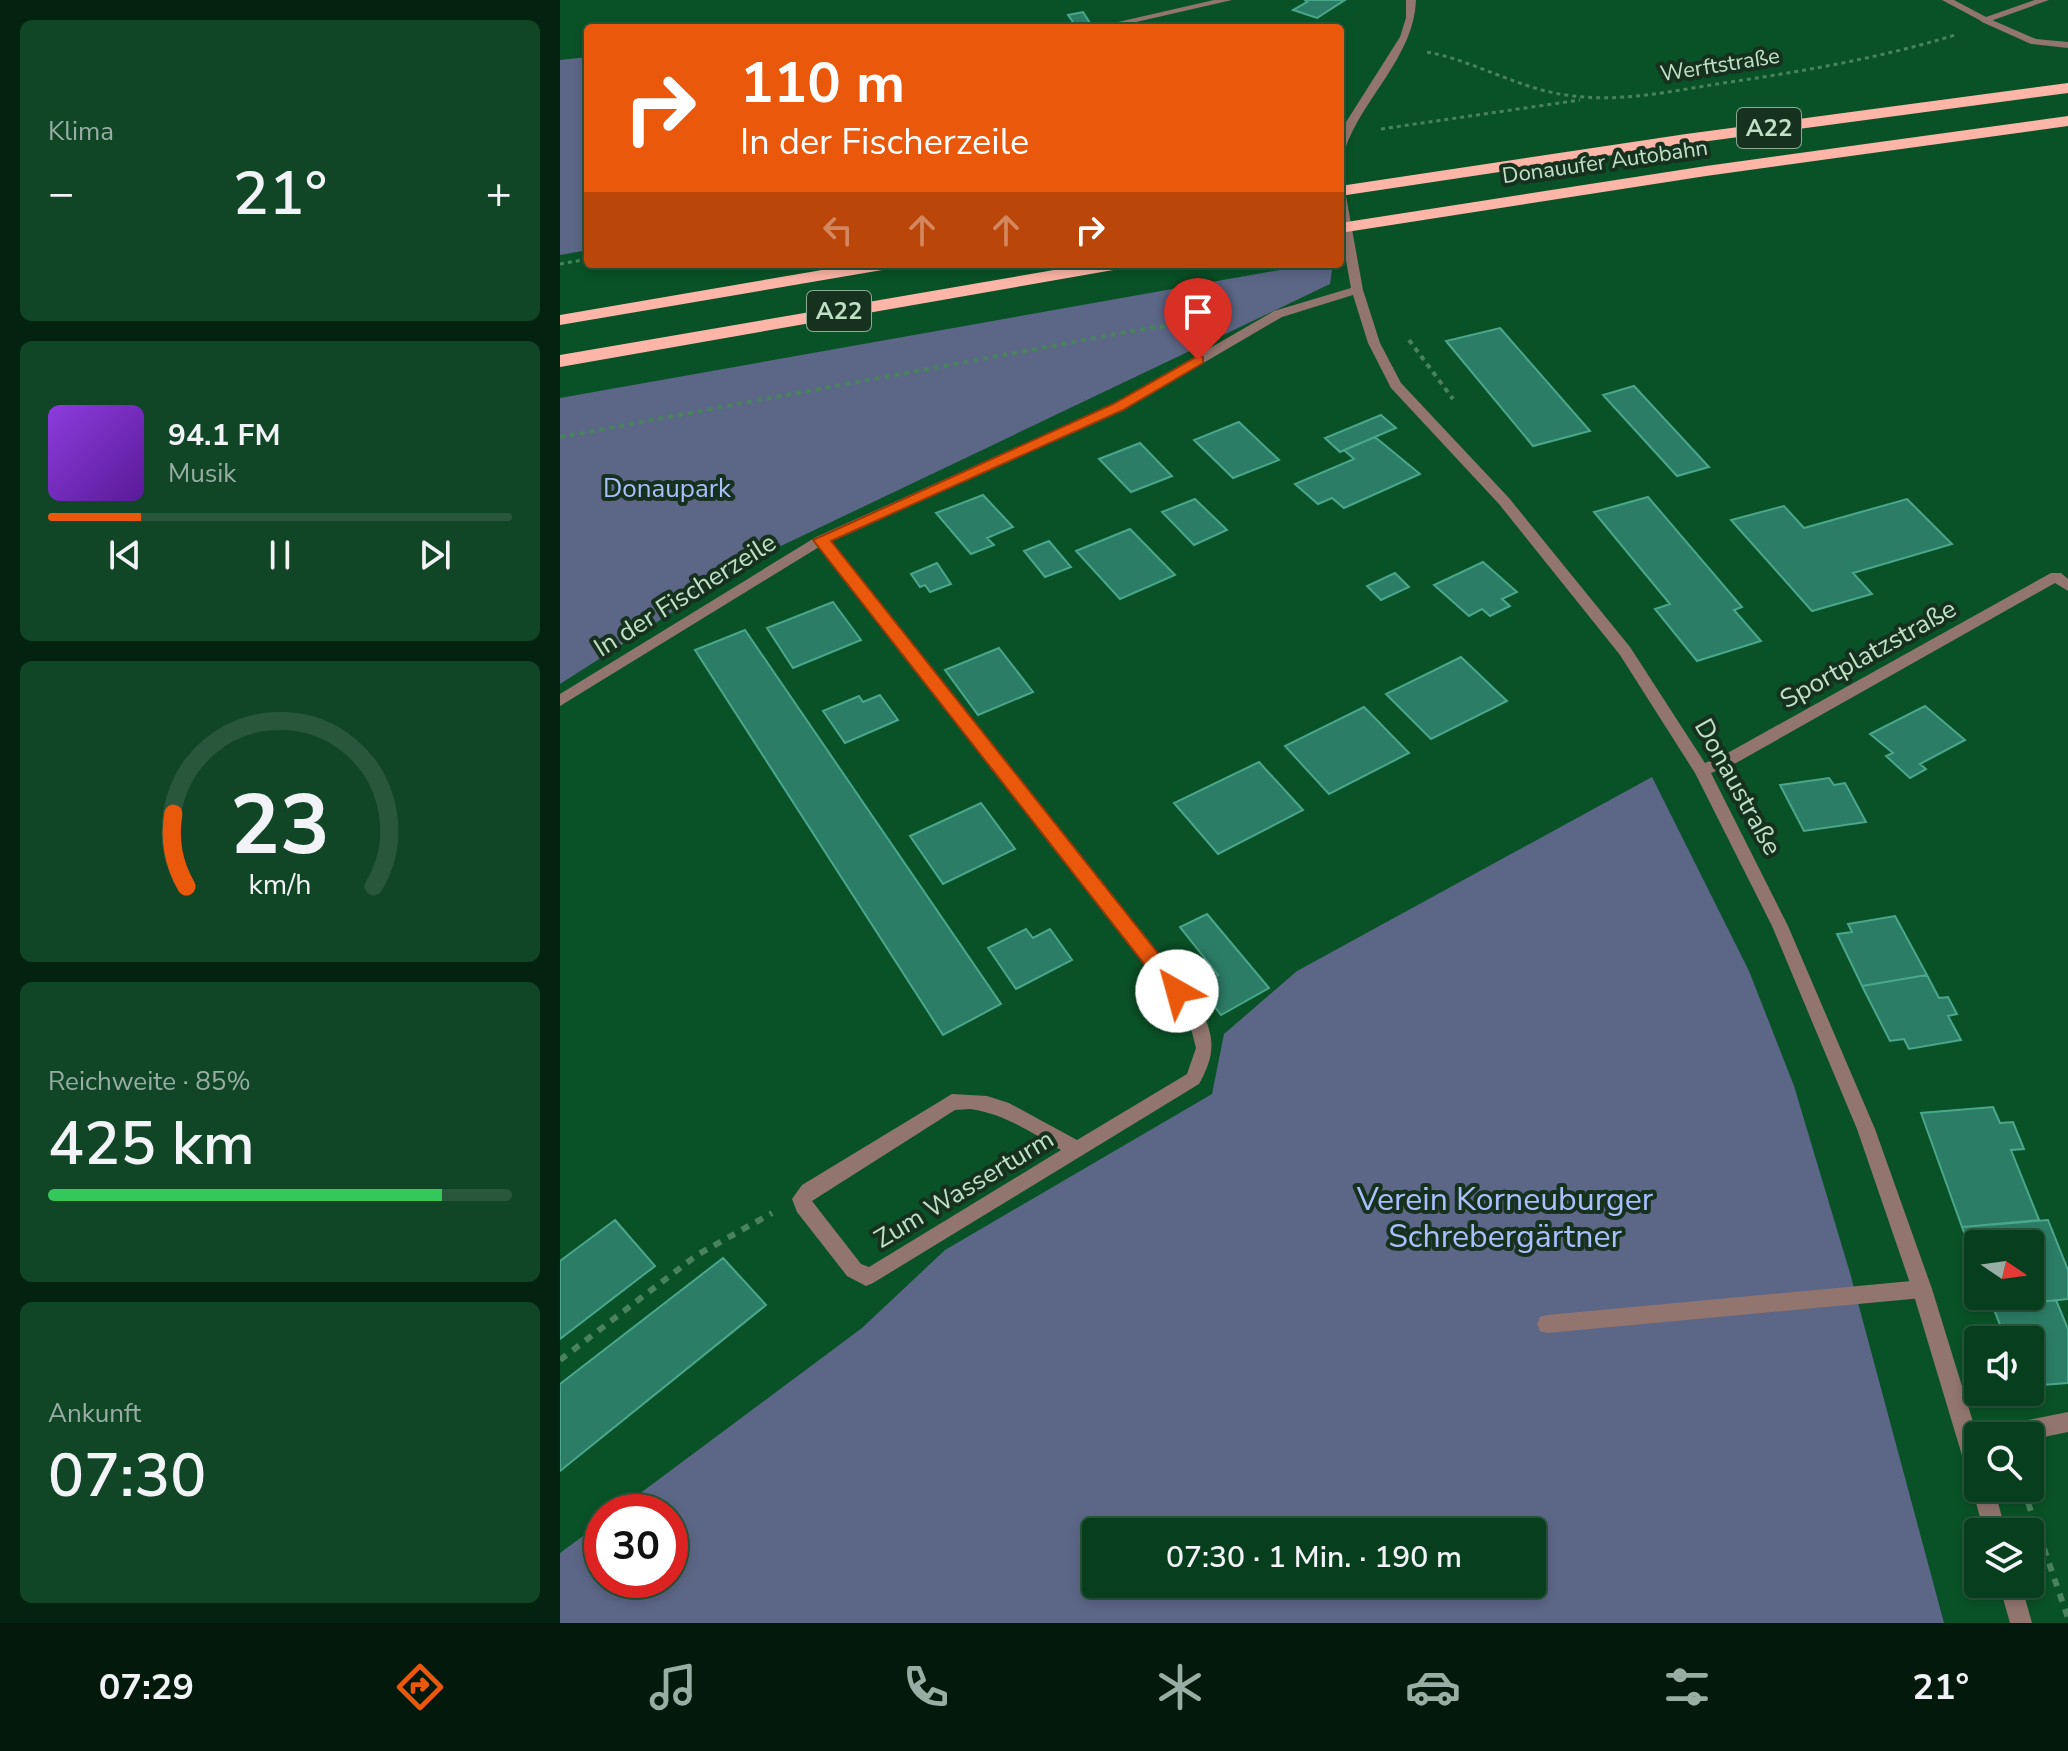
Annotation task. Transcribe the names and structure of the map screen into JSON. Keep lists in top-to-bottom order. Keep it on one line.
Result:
{"streets":{"highway":["A22","Donauufer Autobahn"],"street":["In der Fischerzeile","Sportplatzstraße","Donaustraße","Zum Wasserturm"],"path":["Werftstraße"]},"crossings":[["In der Fischerzeile","Donaustraße"],["In der Fischerzeile","Zum Wasserturm"],["Sportplatzstraße","Donaustraße"]],"parks":["Donaupark","Verein Korneuburger Schrebergärtner"],"north":"right","page":{"tile":["Klima",["Reichweite · 85%","425 km"],["Ankunft","07:30"]],"turn":["110 m","In der Fischerzeile"],"heat":["−","21°","+"],"song":["94.1 FM","Musik"],"limit":"30","trip":"07:30 · 1 Min. · 190 m","tabs":["07:29","21°"],"gauge":["23","km/h"]}}
